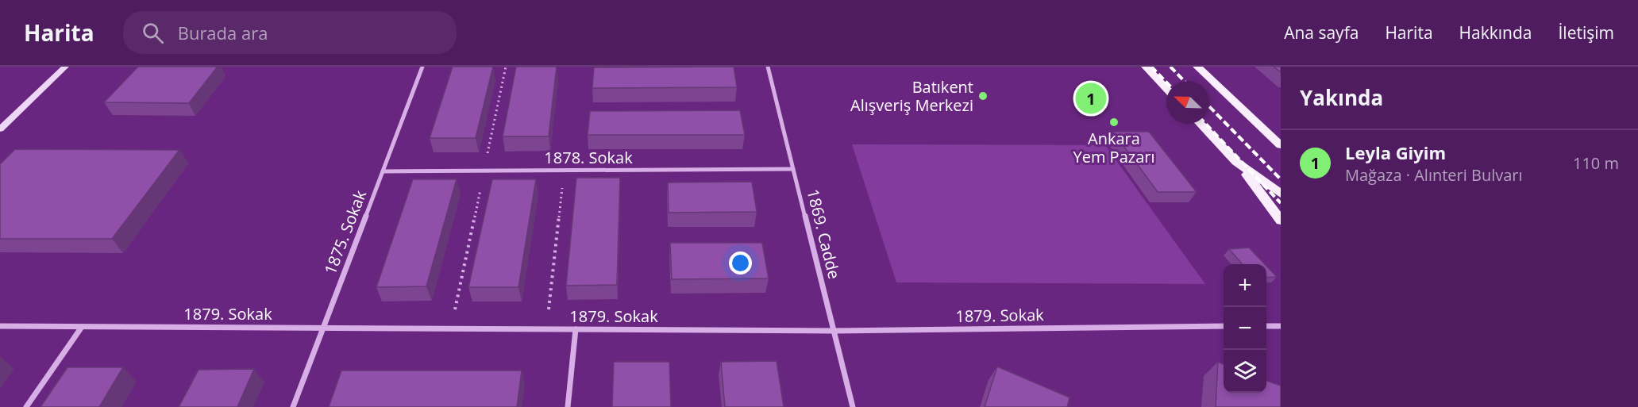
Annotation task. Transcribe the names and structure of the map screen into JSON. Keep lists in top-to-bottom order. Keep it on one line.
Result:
{"streets":{"street":["1878. Sokak","1875. Sokak","1869. Cadde","1879. Sokak"]},"crossings":[["1878. Sokak","1875. Sokak"],["1878. Sokak","1869. Cadde"],["1875. Sokak","1879. Sokak"],["1869. Cadde","1879. Sokak"]],"places":["Batıkent Alışveriş Merkezi","Ankara Yem Pazarı"],"north":"top left","page":{"header":"Harita","search":"Burada ara","nav":["Ana sayfa","Harita","Hakkında","İletişim"],"heading":"Yakında","pins":"1","list":[{"mark":"1","name":"Leyla Giyim","note":"Mağaza · Alınteri Bulvarı","value":"110 m"}],"map_buttons":["+","−"]}}
